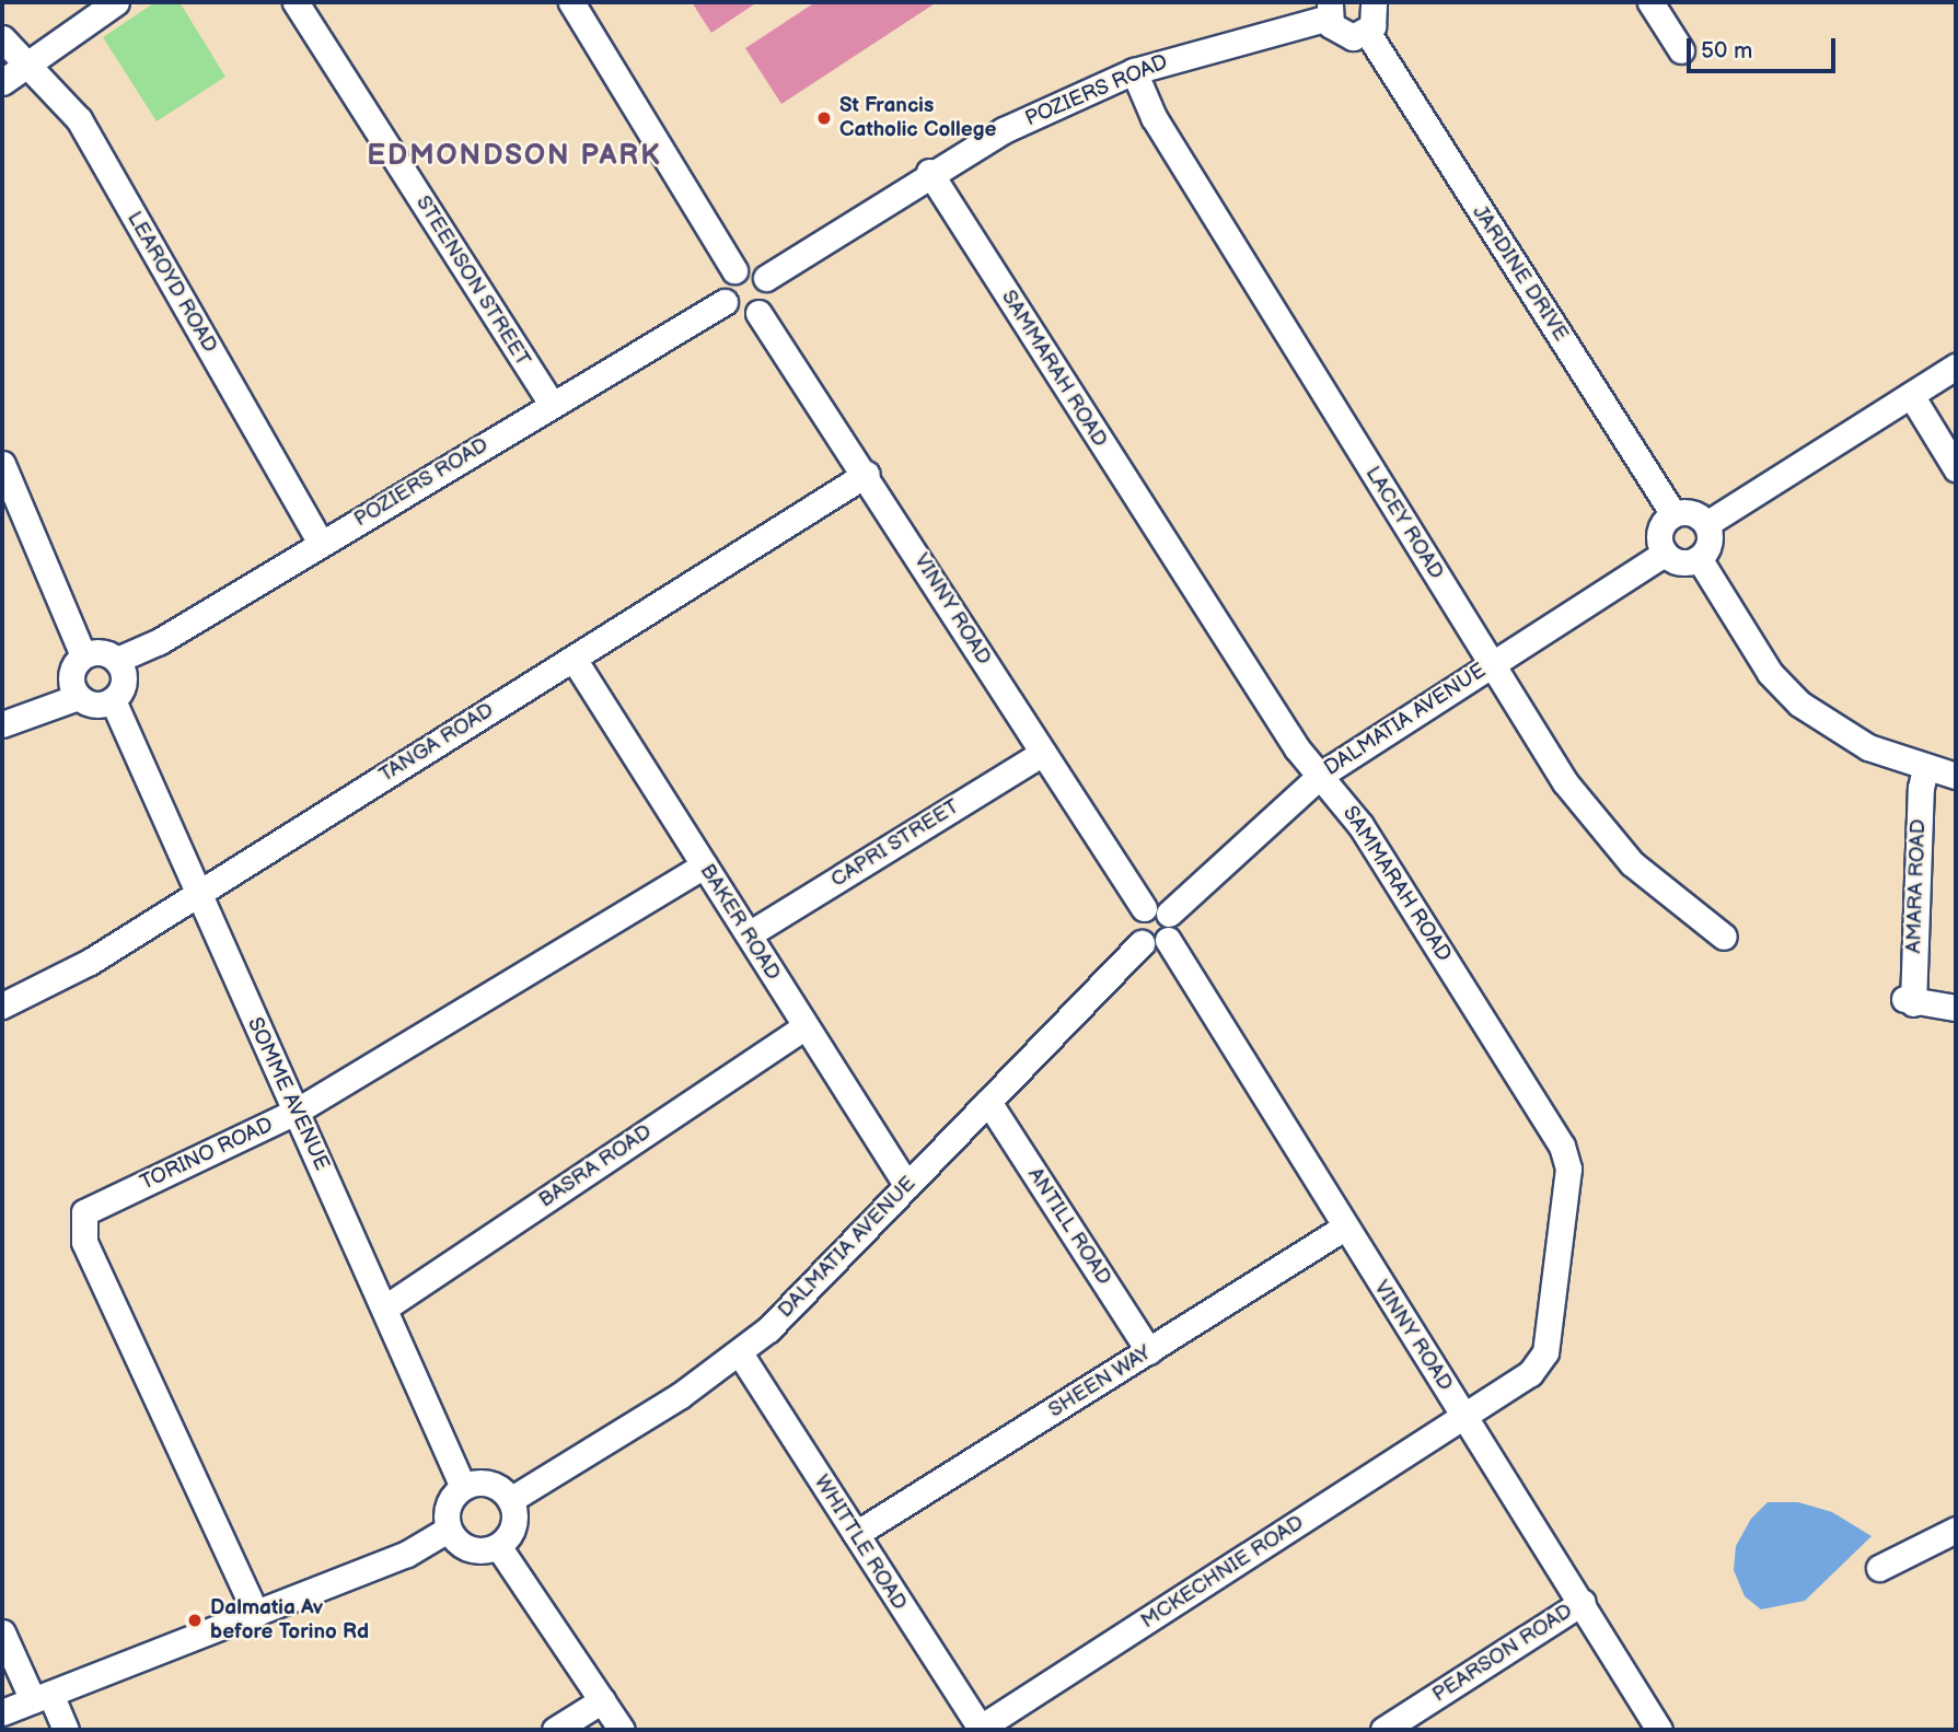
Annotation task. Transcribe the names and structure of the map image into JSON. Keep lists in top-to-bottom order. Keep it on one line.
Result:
{"streets":{"street":["POZIERS ROAD","JARDINE DRIVE","STEENSON STREET","LEAROYD ROAD","SAMMARAH ROAD","LACEY ROAD","VINNY ROAD","DALMATIA AVENUE","TANGA ROAD","CAPRI STREET","AMARA ROAD","BAKER ROAD","SOMME AVENUE","TORINO ROAD","BASRA ROAD","ANTILL ROAD","SHEEN WAY","WHITTLE ROAD","MCKECHNIE ROAD","PEARSON ROAD"]},"crossings":[["POZIERS ROAD","STEENSON STREET"],["POZIERS ROAD","LEAROYD ROAD"],["POZIERS ROAD","SAMMARAH ROAD"],["POZIERS ROAD","LACEY ROAD"],["POZIERS ROAD","VINNY ROAD"],["POZIERS ROAD","SOMME AVENUE"],["JARDINE DRIVE","DALMATIA AVENUE"],["SAMMARAH ROAD","VINNY ROAD"],["SAMMARAH ROAD","DALMATIA AVENUE"],["SAMMARAH ROAD","MCKECHNIE ROAD"],["LACEY ROAD","DALMATIA AVENUE"],["VINNY ROAD","DALMATIA AVENUE"],["VINNY ROAD","TANGA ROAD"],["VINNY ROAD","CAPRI STREET"],["VINNY ROAD","SHEEN WAY"],["VINNY ROAD","MCKECHNIE ROAD"],["VINNY ROAD","PEARSON ROAD"],["DALMATIA AVENUE","BAKER ROAD"],["DALMATIA AVENUE","SOMME AVENUE"],["DALMATIA AVENUE","ANTILL ROAD"],["DALMATIA AVENUE","WHITTLE ROAD"],["TANGA ROAD","BAKER ROAD"],["TANGA ROAD","SOMME AVENUE"],["CAPRI STREET","BAKER ROAD"],["BAKER ROAD","TORINO ROAD"],["BAKER ROAD","BASRA ROAD"],["SOMME AVENUE","TORINO ROAD"],["SOMME AVENUE","BASRA ROAD"],["ANTILL ROAD","SHEEN WAY"],["SHEEN WAY","WHITTLE ROAD"],["WHITTLE ROAD","MCKECHNIE ROAD"]],"districts":["EDMONDSON PARK"],"places":["St Francis Catholic College","Dalmatia Av before Torino Rd"],"scale_bar":"50 m"}
